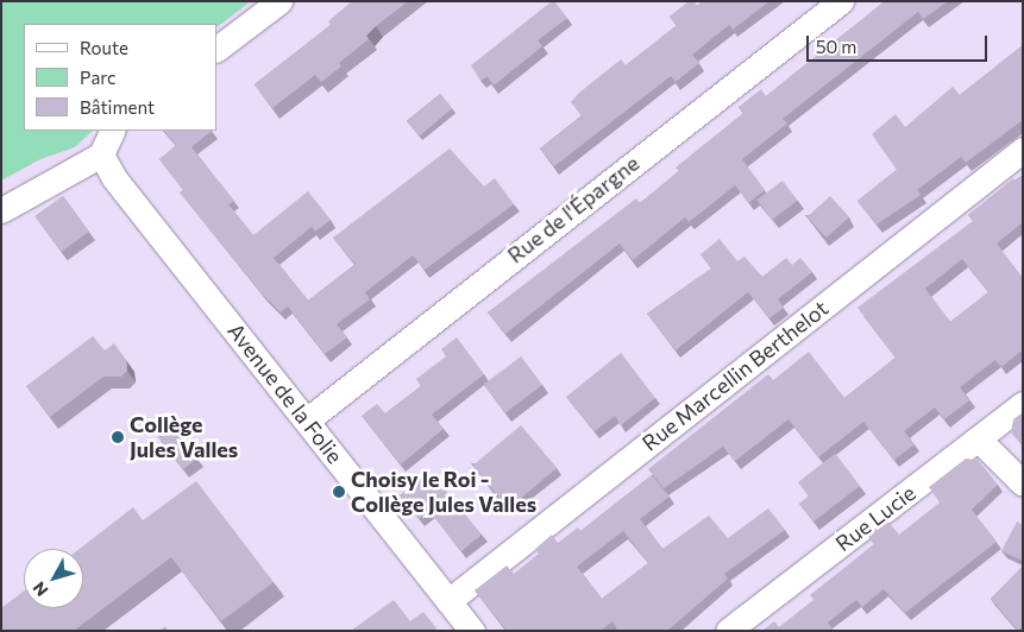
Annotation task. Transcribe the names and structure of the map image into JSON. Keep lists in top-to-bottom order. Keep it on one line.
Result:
{"streets":{"street":["Rue de l'Épargne","Rue Marcellin Berthelot","Avenue de la Folie","Rue Lucie"]},"crossings":[["Rue de l'Épargne","Avenue de la Folie"],["Rue Marcellin Berthelot","Avenue de la Folie"]],"places":["Collège Jules Valles","Choisy le Roi - Collège Jules Valles"],"legend":["Route","Parc","Bâtiment"],"scale_bar":"50 m","north":"bottom left"}
